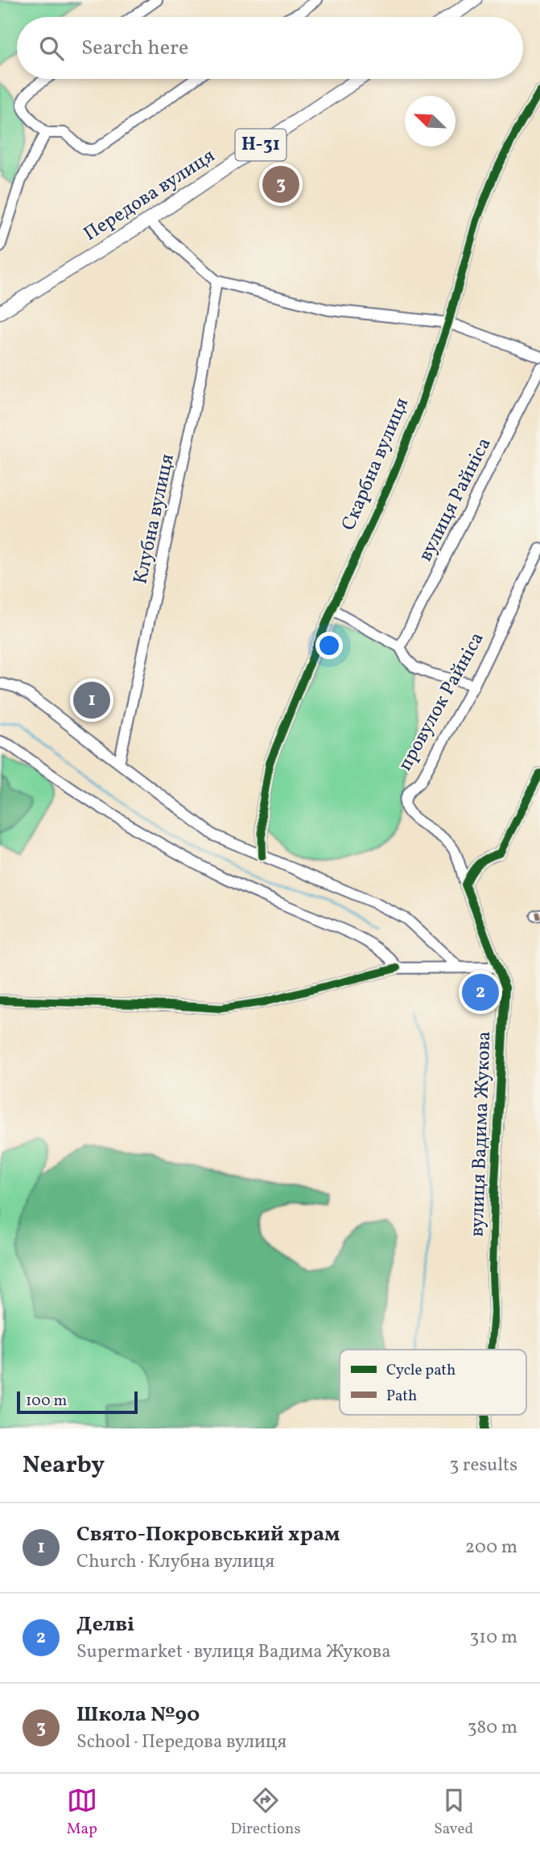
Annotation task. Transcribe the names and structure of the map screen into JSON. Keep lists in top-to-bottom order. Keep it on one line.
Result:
{"streets":{"main road":["Н-31","Передова вулиця"],"street":["Скарбна вулиця","вулиця Райніса","Клубна вулиця","провулок Райніса","вулиця Вадима Жукова"]},"crossings":[["провулок Райніса","вулиця Вадима Жукова"]],"legend":["Cycle path","Path"],"scale_bar":"100 m","north":"top left","page":{"search":"Search here","pins":["3","1","2"],"scale":"100 m","heading":["Nearby","3 results"],"list":[{"mark":"1","name":"Свято-Покровський храм","note":"Church · Клубна вулиця","value":"200 m"},{"mark":"2","name":"Делві","note":"Supermarket · вулиця Вадима Жукова","value":"310 m"},{"mark":"3","name":"Школа №90","note":"School · Передова вулиця","value":"380 m"}],"nav":["Map","Directions","Saved"]}}
